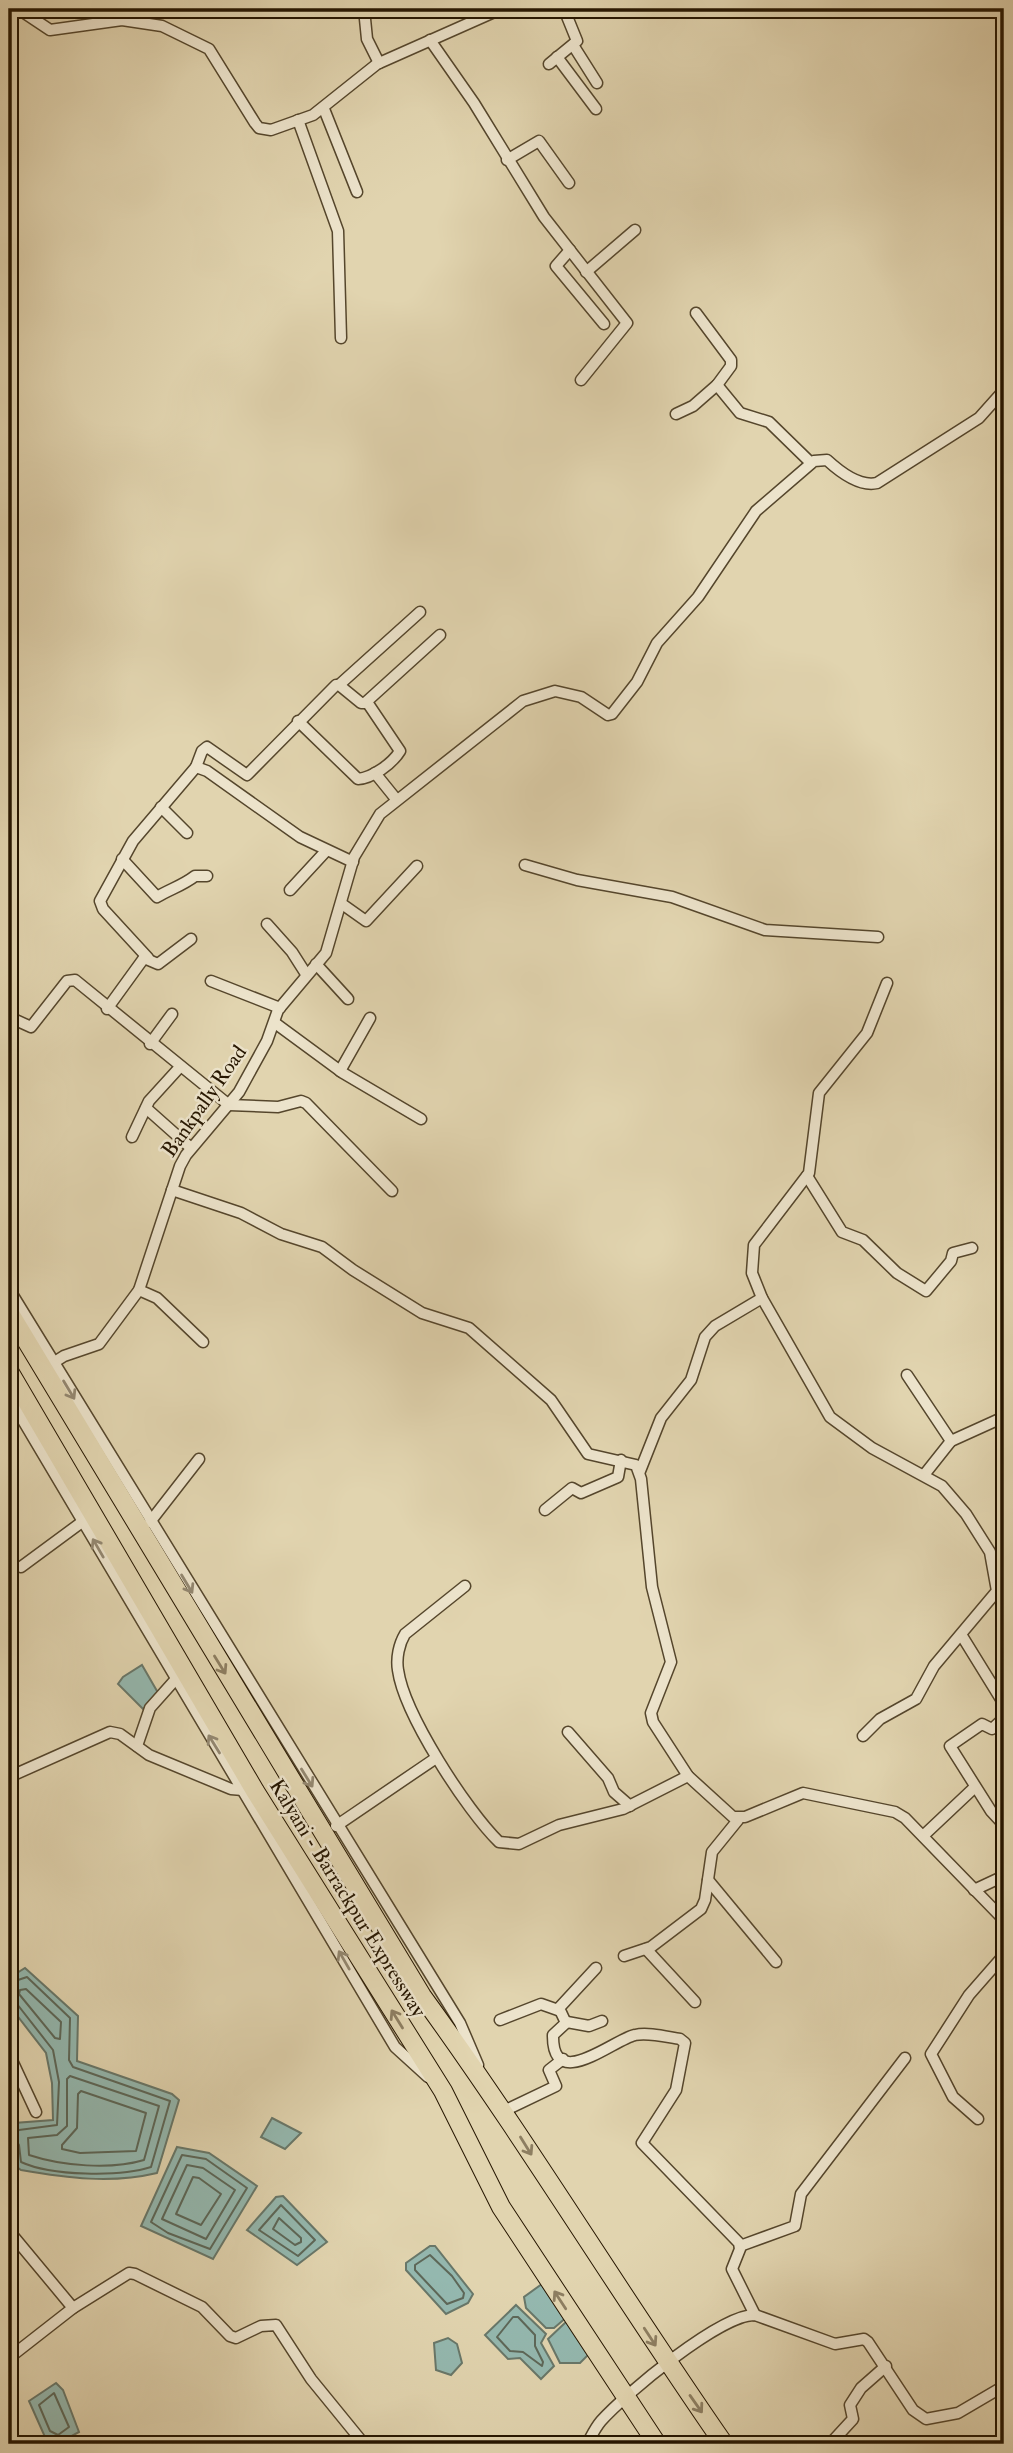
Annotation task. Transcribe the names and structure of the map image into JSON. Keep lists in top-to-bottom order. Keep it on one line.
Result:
{"streets":{"highway":["Kalyani - Barrackpur Expressway"],"street":["Bankpally Road"]}}
